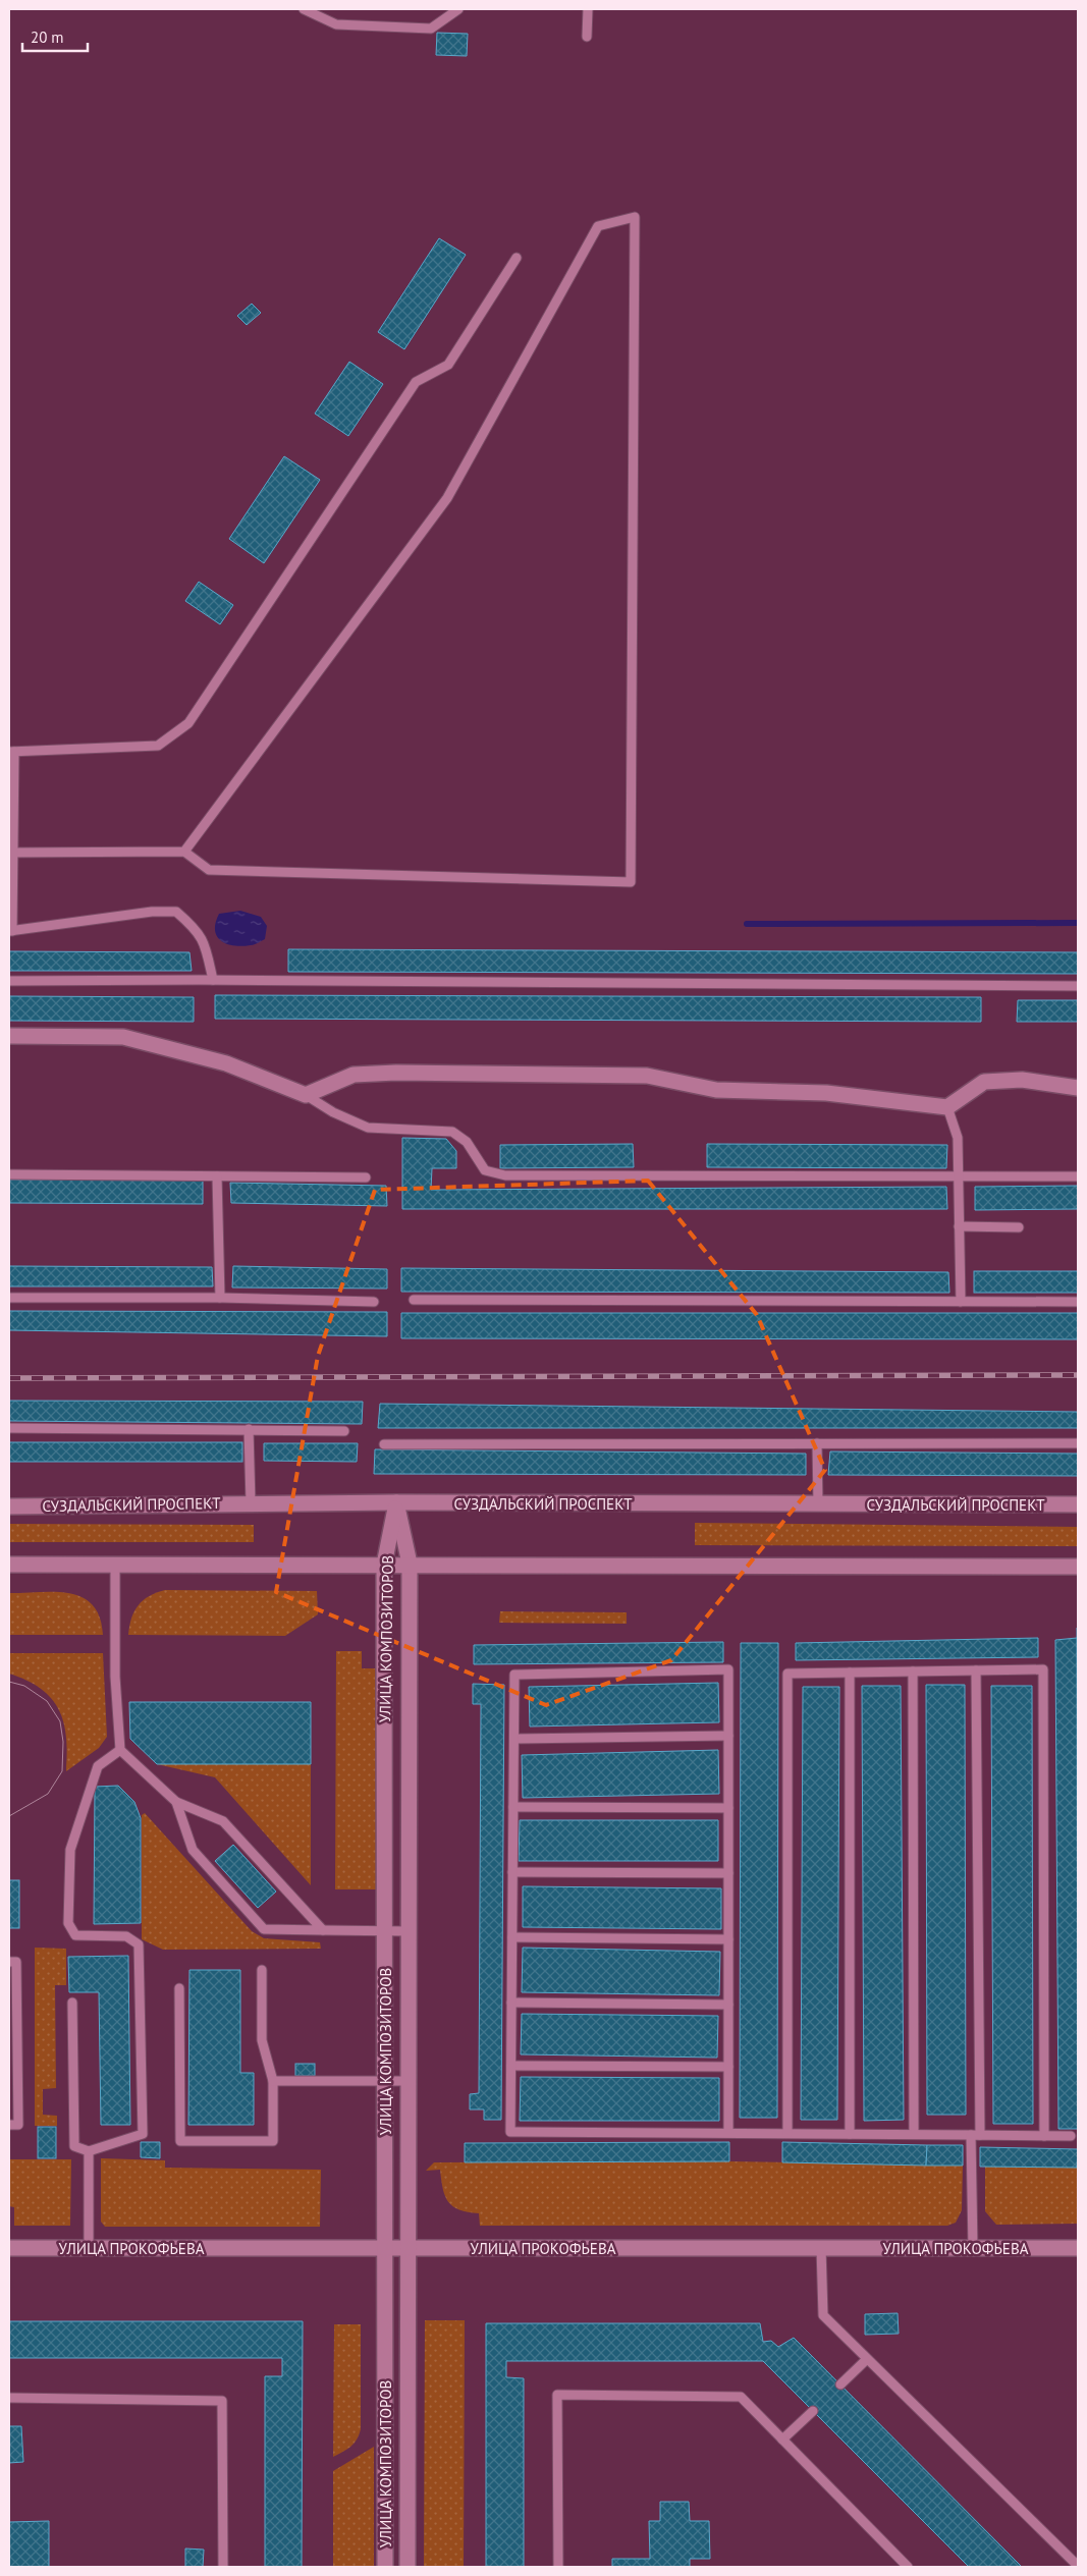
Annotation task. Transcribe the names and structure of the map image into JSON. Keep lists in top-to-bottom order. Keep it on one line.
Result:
{"streets":{"street":["СУЗДАЛЬСКИЙ ПРОСПЕКТ","УЛИЦА КОМПОЗИТОРОВ","УЛИЦА ПРОКОФЬЕВА"]},"crossings":[["СУЗДАЛЬСКИЙ ПРОСПЕКТ","УЛИЦА КОМПОЗИТОРОВ"],["УЛИЦА КОМПОЗИТОРОВ","УЛИЦА ПРОКОФЬЕВА"]],"scale_bar":"20 m"}
